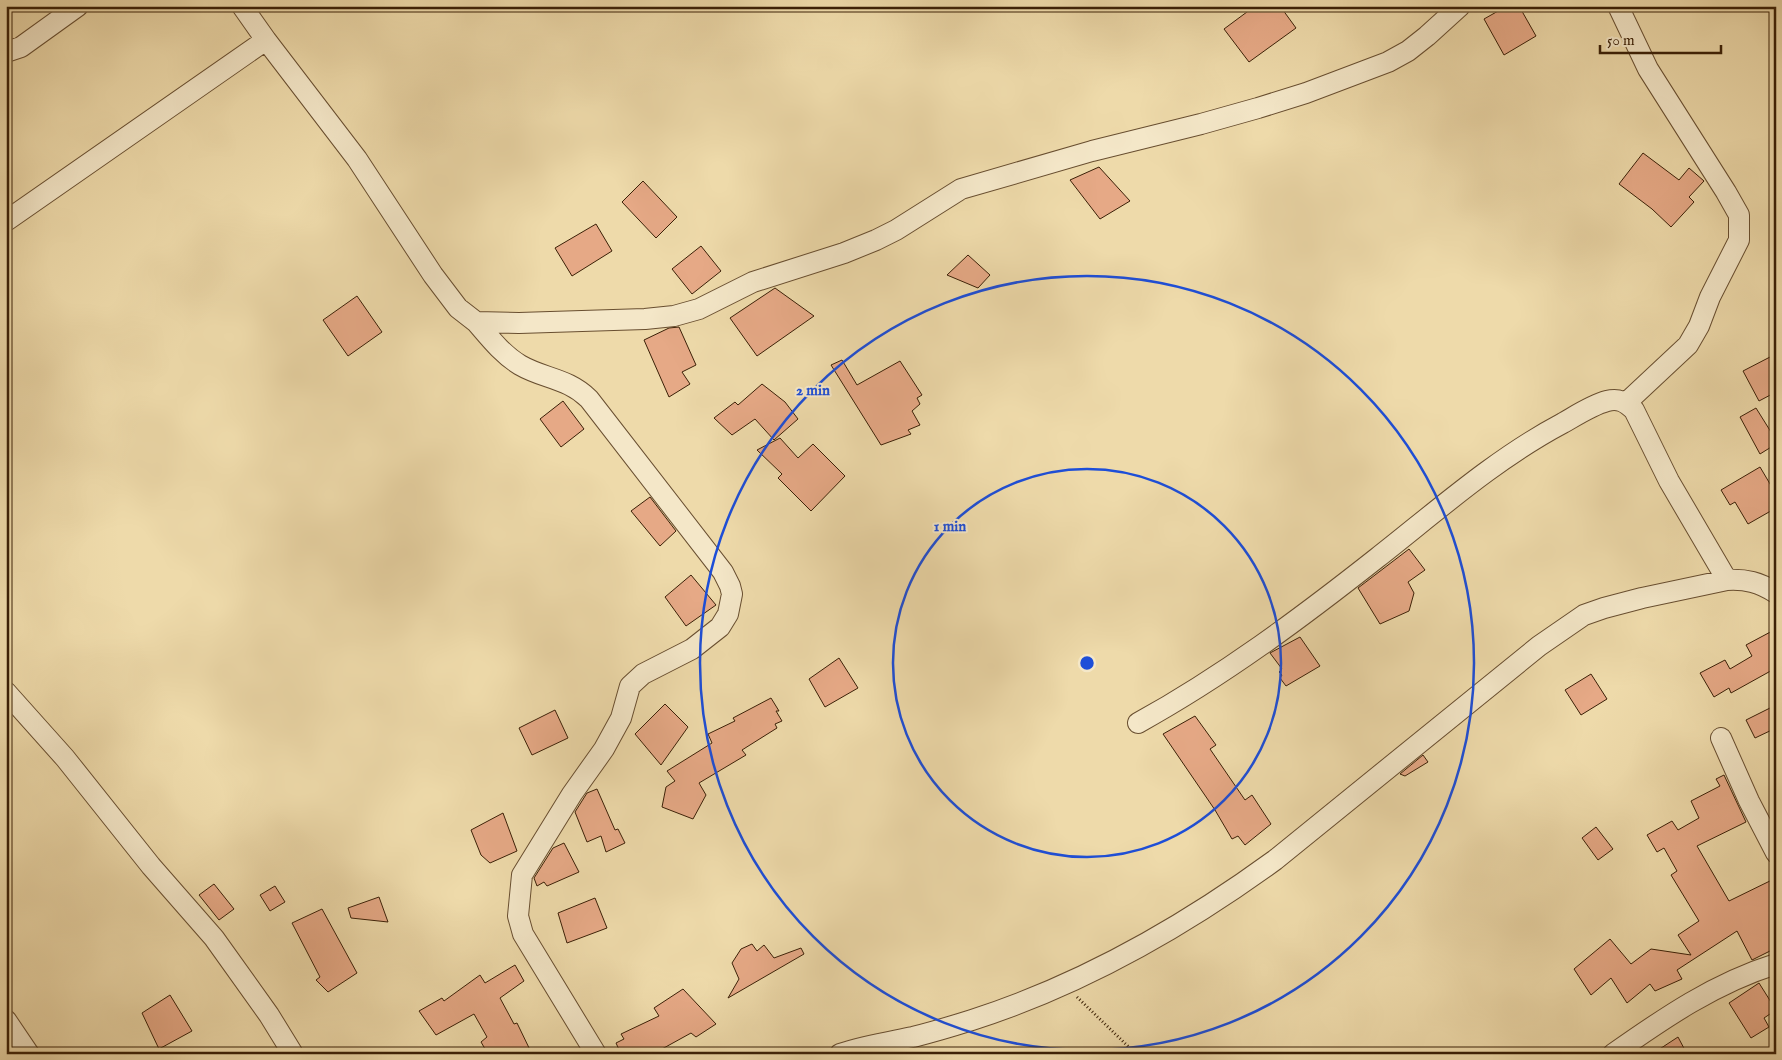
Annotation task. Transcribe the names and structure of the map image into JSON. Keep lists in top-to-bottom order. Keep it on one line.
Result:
{"scale_bar":"50 m","rings":["2 min","1 min"]}
